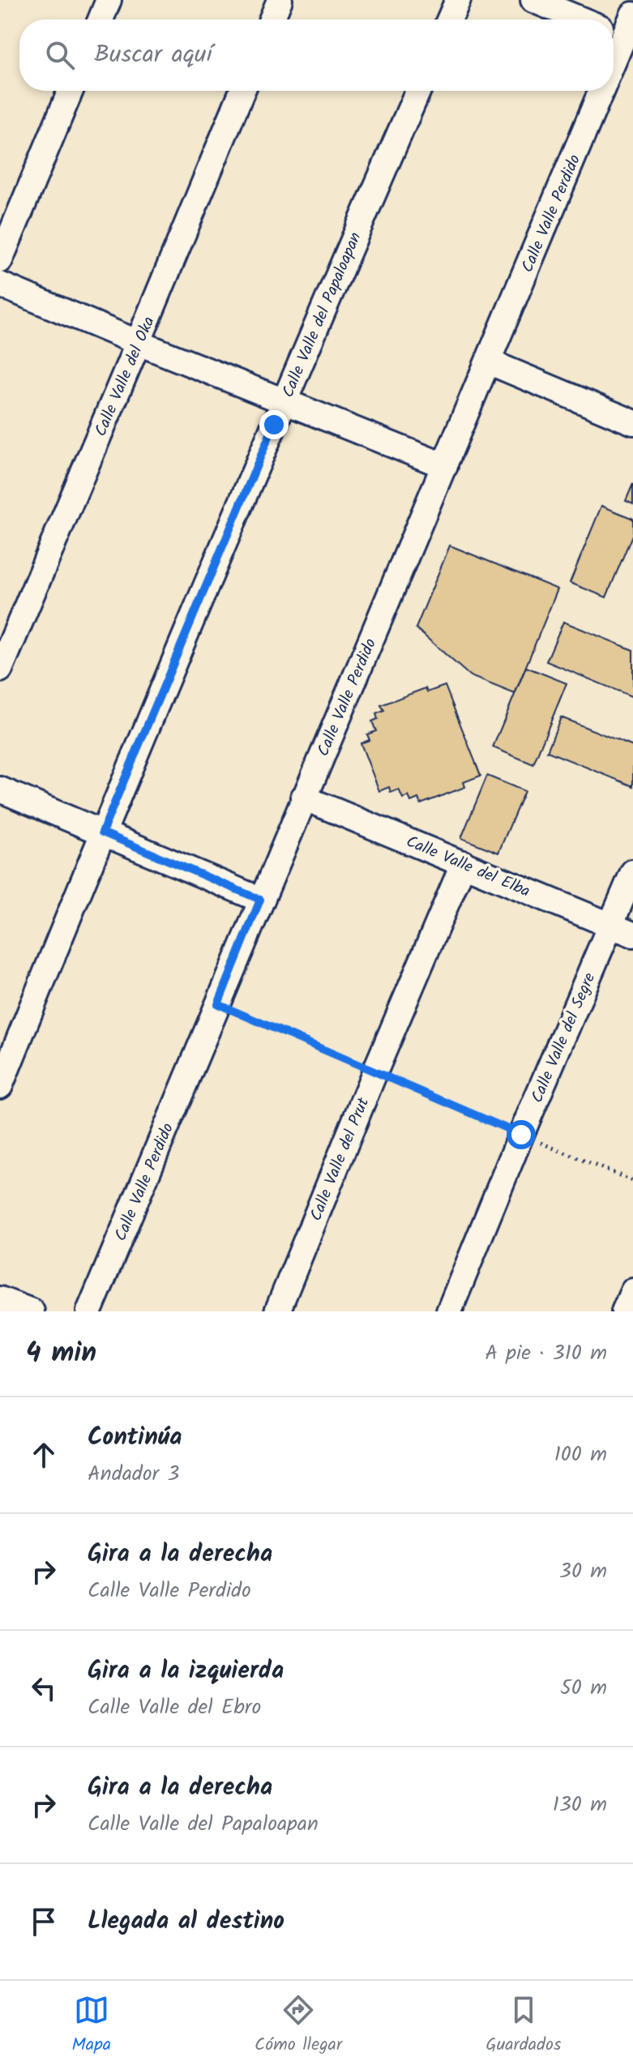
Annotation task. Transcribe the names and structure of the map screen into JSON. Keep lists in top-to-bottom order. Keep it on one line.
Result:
{"streets":{"street":["Calle Valle Perdido","Calle Valle del Papaloapan","Calle Valle del Oka","Calle Valle del Elba","Calle Valle del Segre","Calle Valle del Prut"]},"crossings":[["Calle Valle Perdido","Calle Valle del Elba"],["Calle Valle del Elba","Calle Valle del Segre"],["Calle Valle del Elba","Calle Valle del Prut"]],"page":{"search":"Buscar aquí","heading":["4 min","A pie · 310 m"],"list":[["Continúa","Andador 3","100 m"],["Gira a la derecha","Calle Valle Perdido","30 m"],["Gira a la izquierda","Calle Valle del Ebro","50 m"],["Gira a la derecha","Calle Valle del Papaloapan","130 m"],"Llegada al destino"],"nav":["Mapa","Cómo llegar","Guardados"]}}
